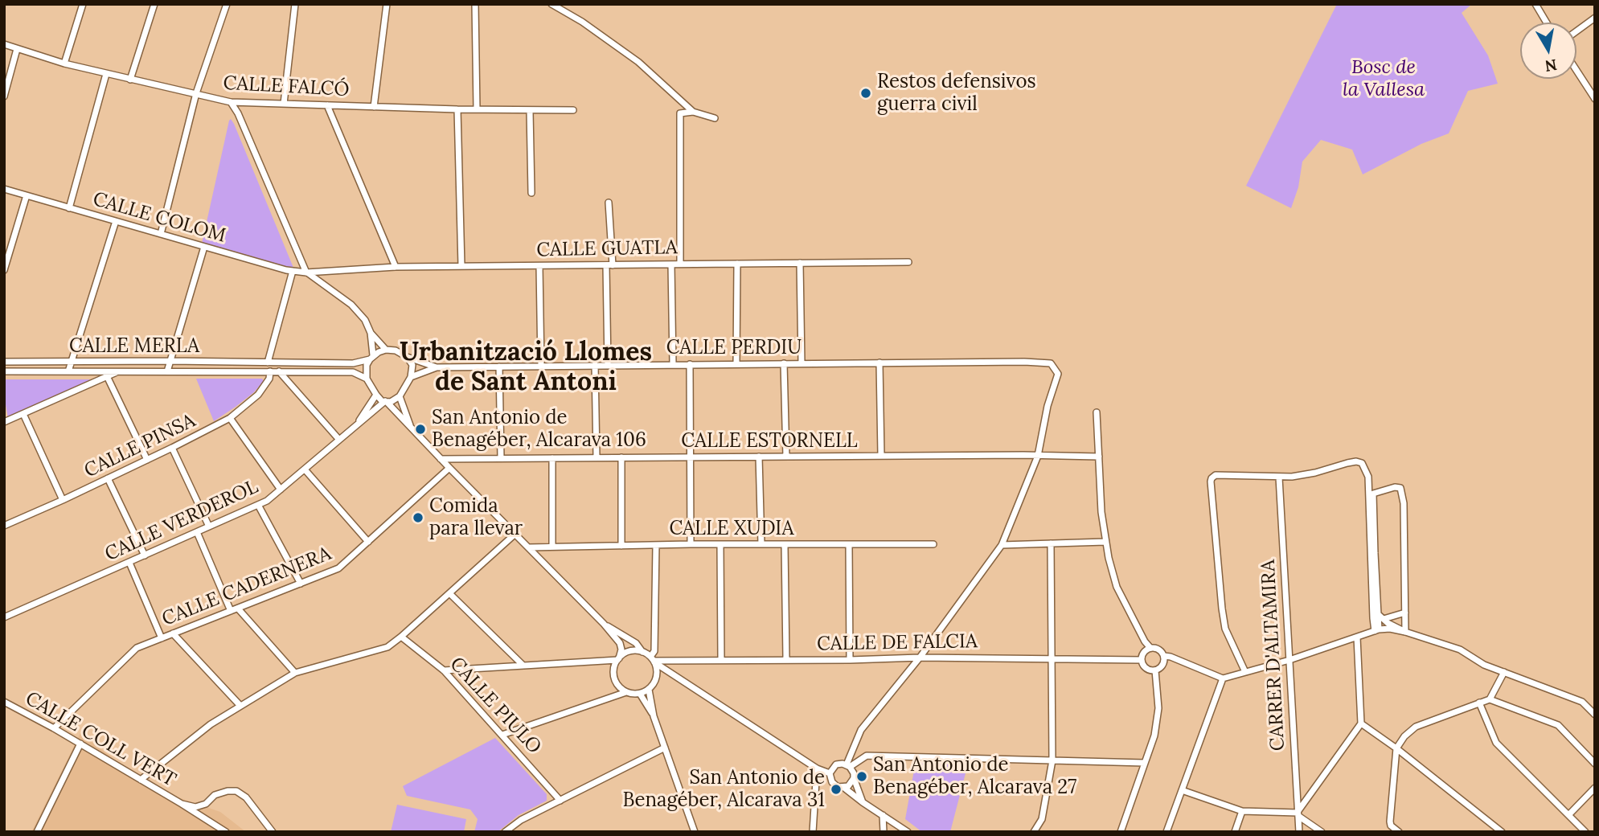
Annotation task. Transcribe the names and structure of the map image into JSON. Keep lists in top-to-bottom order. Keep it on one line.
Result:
{"streets":{"street":["CALLE FALCÓ","CALLE COLOM","CALLE GUATLA","CALLE MERLA","CALLE PERDIU","CALLE ESTORNELL","CALLE PINSA","CALLE VERDEROL","CALLE XUDIA","CALLE CADERNERA","CALLE DE FALCIA","CARRER D'ALTAMIRA","CALLE PIULO","CALLE COLL VERT"]},"crossings":[["CALLE COLOM","CALLE GUATLA"],["CALLE MERLA","CALLE PERDIU"],["CALLE MERLA","CALLE PINSA"],["CALLE MERLA","CALLE VERDEROL"],["CALLE PERDIU","CALLE ESTORNELL"],["CALLE PERDIU","CALLE VERDEROL"],["CALLE CADERNERA","CALLE COLL VERT"]],"districts":["Urbanització Llomes de Sant Antoni"],"parks":["Bosc de la Vallesa"],"places":["Restos defensivos guerra civil","San Antonio de Benagéber, Alcarava 106","Comida para llevar","San Antonio de Benagéber, Alcarava 27","San Antonio de Benagéber, Alcarava 31"],"north":"bottom"}
